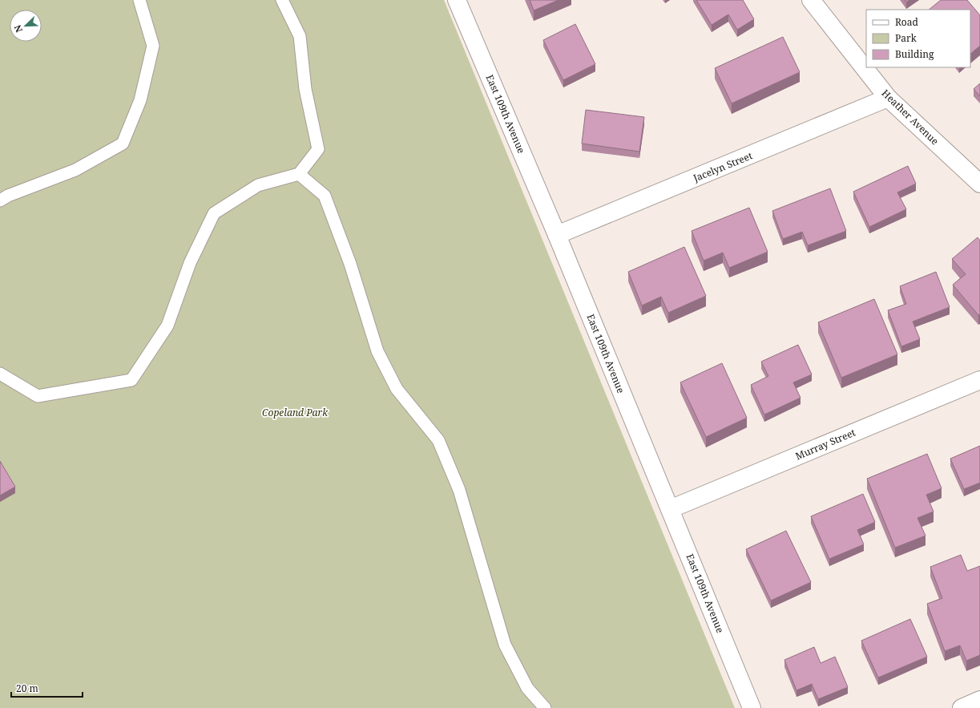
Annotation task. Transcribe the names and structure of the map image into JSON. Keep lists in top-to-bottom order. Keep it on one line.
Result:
{"streets":{"street":["East 109th Avenue","Heather Avenue","Jacelyn Street","Murray Street"]},"crossings":[["East 109th Avenue","Jacelyn Street"],["East 109th Avenue","Murray Street"],["Heather Avenue","Jacelyn Street"]],"parks":["Copeland Park"],"legend":["Road","Park","Building"],"scale_bar":"20 m","north":"bottom left"}
